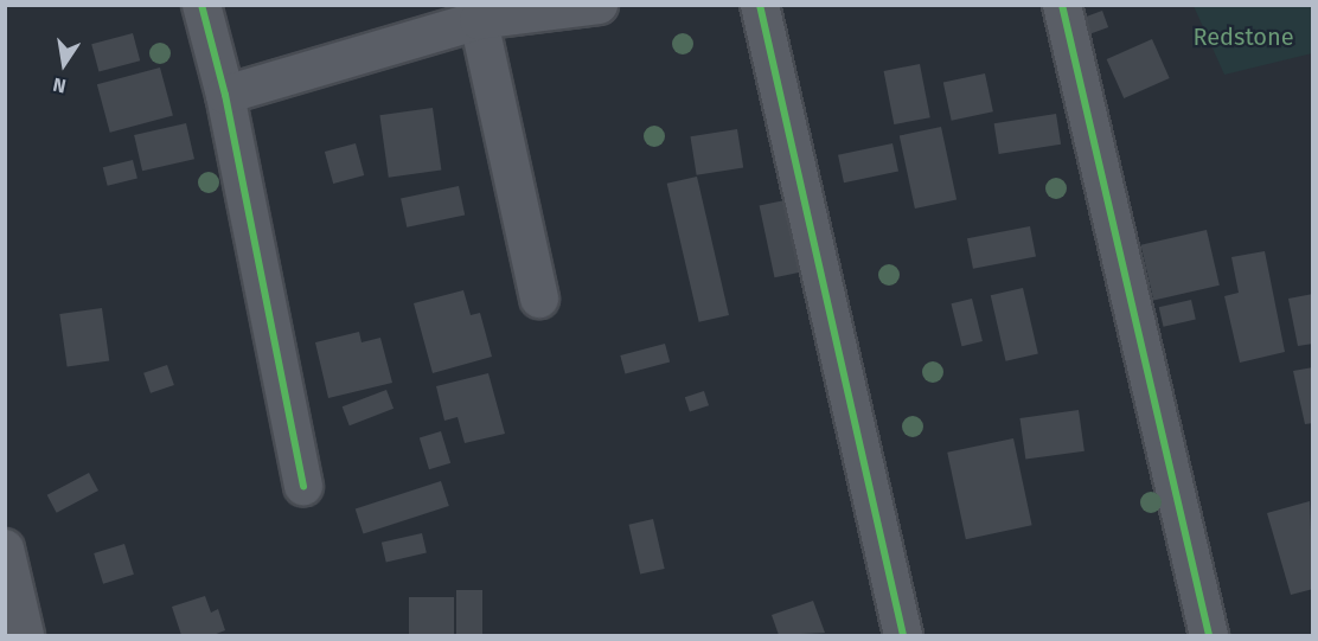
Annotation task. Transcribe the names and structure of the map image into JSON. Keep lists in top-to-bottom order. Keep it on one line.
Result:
{"parks":["Redstone"],"north":"bottom"}
